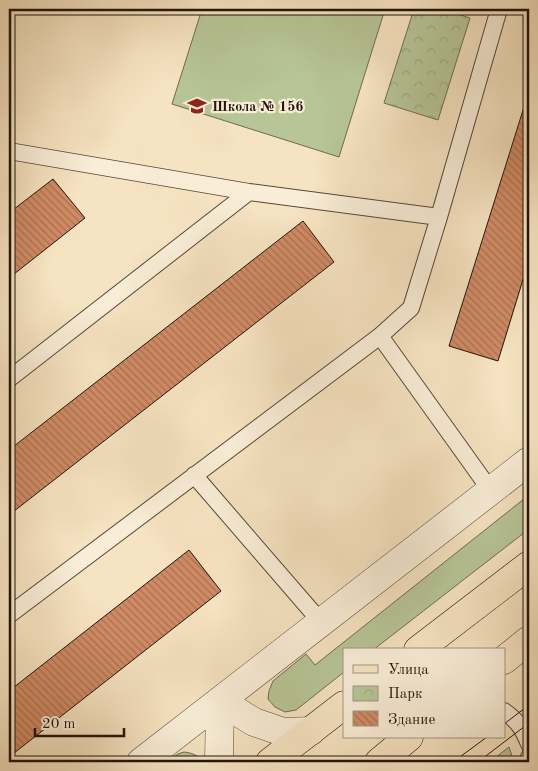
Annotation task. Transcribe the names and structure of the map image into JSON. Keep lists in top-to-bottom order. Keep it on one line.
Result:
{"places":{"school or university":["Школа № 156"]},"legend":["Улица","Парк","Здание"],"scale_bar":"20 m"}
